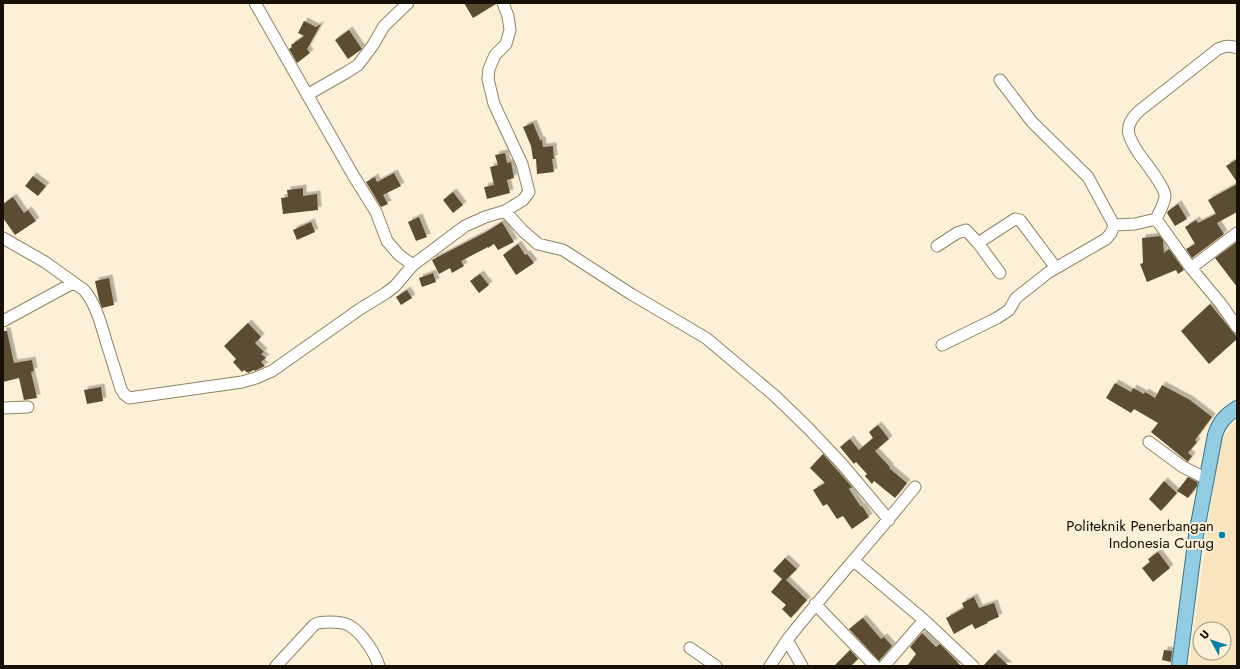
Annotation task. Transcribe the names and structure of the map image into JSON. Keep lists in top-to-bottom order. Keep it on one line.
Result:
{"places":["Politeknik Penerbangan Indonesia Curug"],"north":"top left"}
